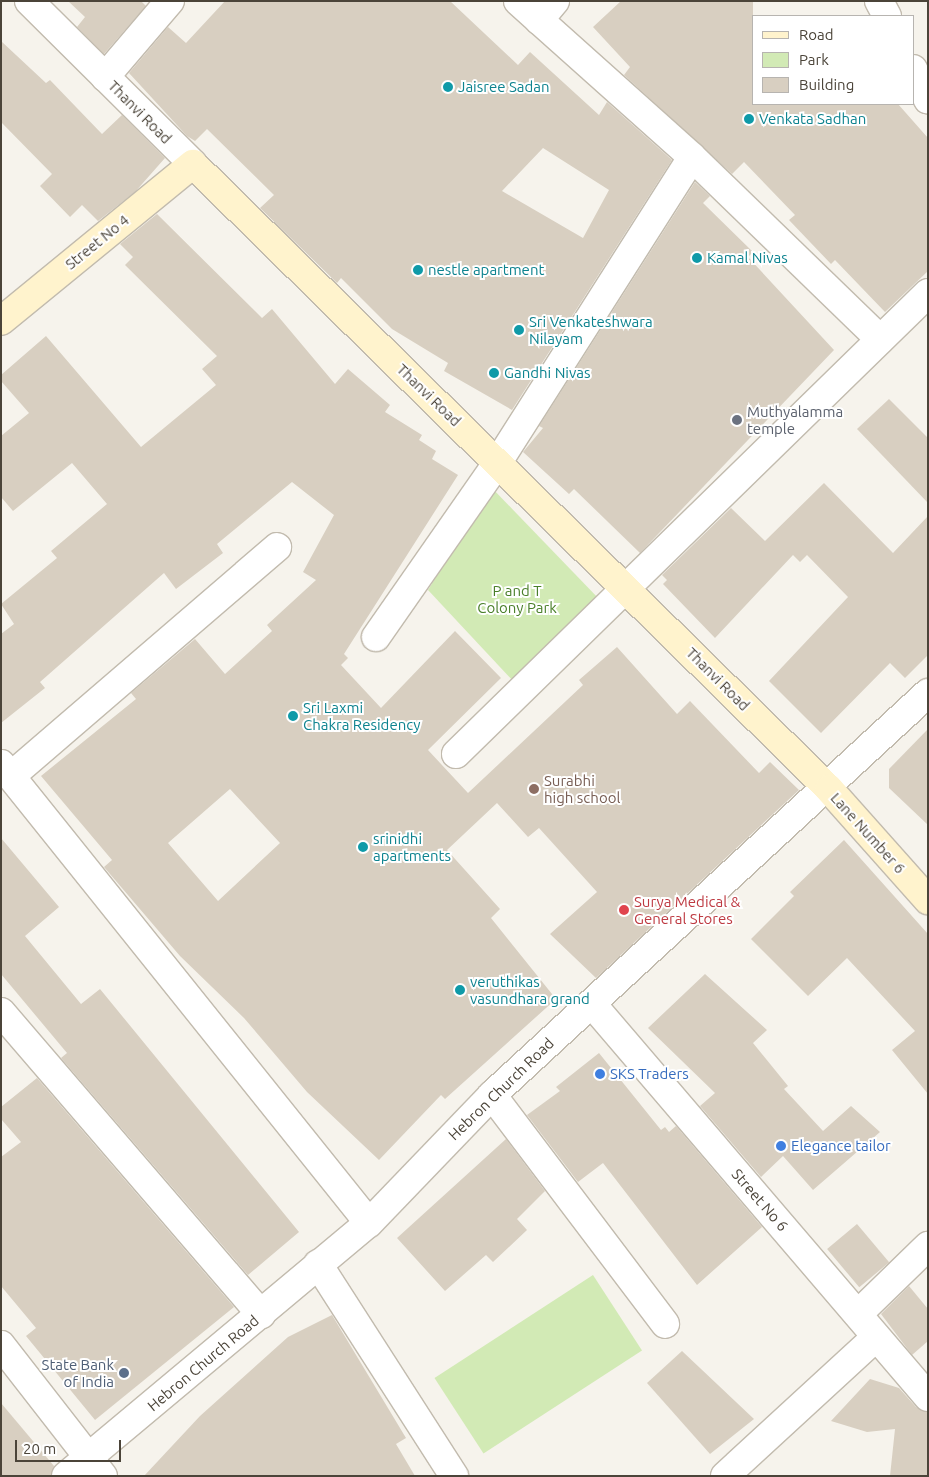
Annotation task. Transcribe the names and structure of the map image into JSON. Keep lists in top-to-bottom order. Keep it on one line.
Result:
{"streets":{"street":["Thanvi Road","Street No 4","Lane Number 6","Hebron Church Road","Street No 6"]},"crossings":[["Thanvi Road","Street No 4"],["Thanvi Road","Lane Number 6"],["Thanvi Road","Hebron Church Road"],["Lane Number 6","Hebron Church Road"],["Hebron Church Road","Street No 6"]],"parks":["P and T Colony Park"],"places":["Jaisree Sadan","Venkata Sadhan","Kamal Nivas","nestle apartment","Sri Venkateshwara Nilayam","Gandhi Nivas","Muthyalamma temple","Sri Laxmi Chakra Residency","Surabhi high school","srinidhi apartments","Surya Medical & General Stores","veruthikas vasundhara grand","SKS Traders","Elegance tailor","State Bank of India"],"legend":["Road","Park","Building"],"scale_bar":"20 m"}
